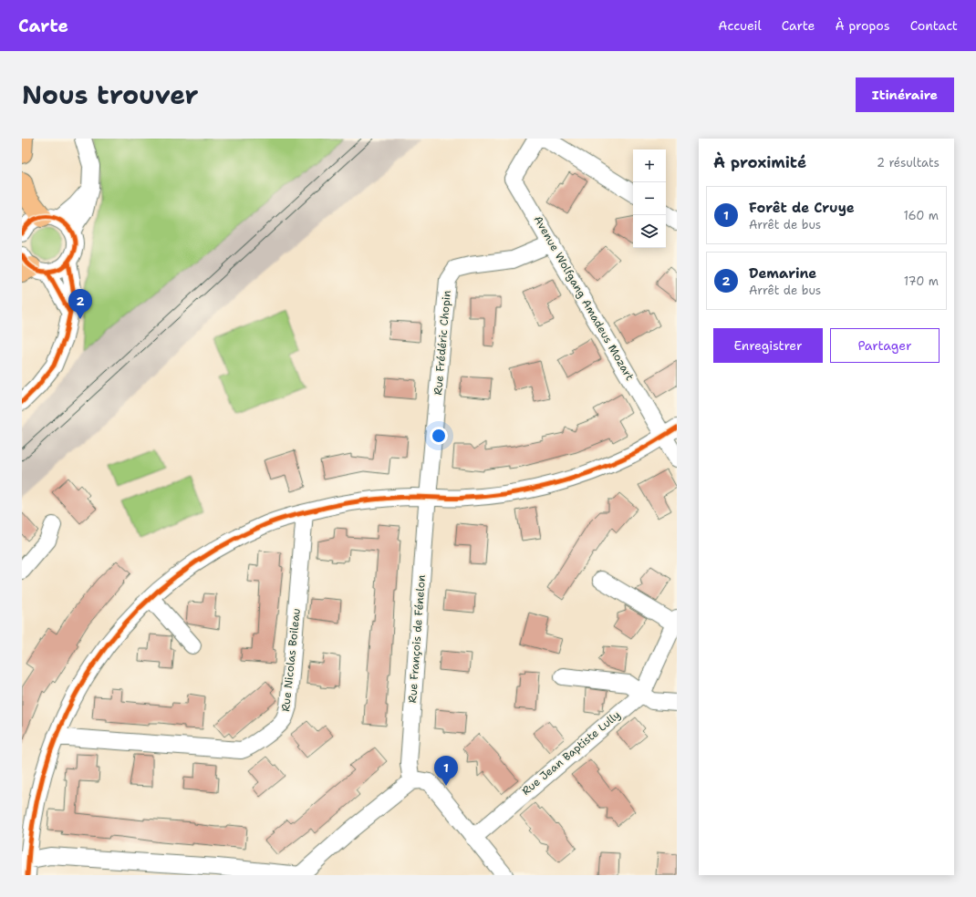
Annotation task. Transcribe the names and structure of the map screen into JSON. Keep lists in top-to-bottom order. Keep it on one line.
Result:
{"streets":{"street":["Avenue Wolfgang Amadeus Mozart","Rue Frédéric Chopin","Rue François de Fénelon","Rue Nicolas Boileau","Rue Jean Baptiste Lully"]},"crossings":[["Avenue Wolfgang Amadeus Mozart","Rue Frédéric Chopin"],["Rue Frédéric Chopin","Rue François de Fénelon"]],"page":{"header":"Carte","nav":["Accueil","Carte","À propos","Contact"],"title":"Nous trouver","buttons":["Itinéraire",["Enregistrer","Partager"]],"heading":["À proximité","2 résultats"],"map_buttons":["+","−"],"list":[{"mark":"1","name":"Forêt de Cruye","note":"Arrêt de bus","value":"160 m"},{"mark":"2","name":"Demarine","note":"Arrêt de bus","value":"170 m"}],"pins":["2","1"]}}
